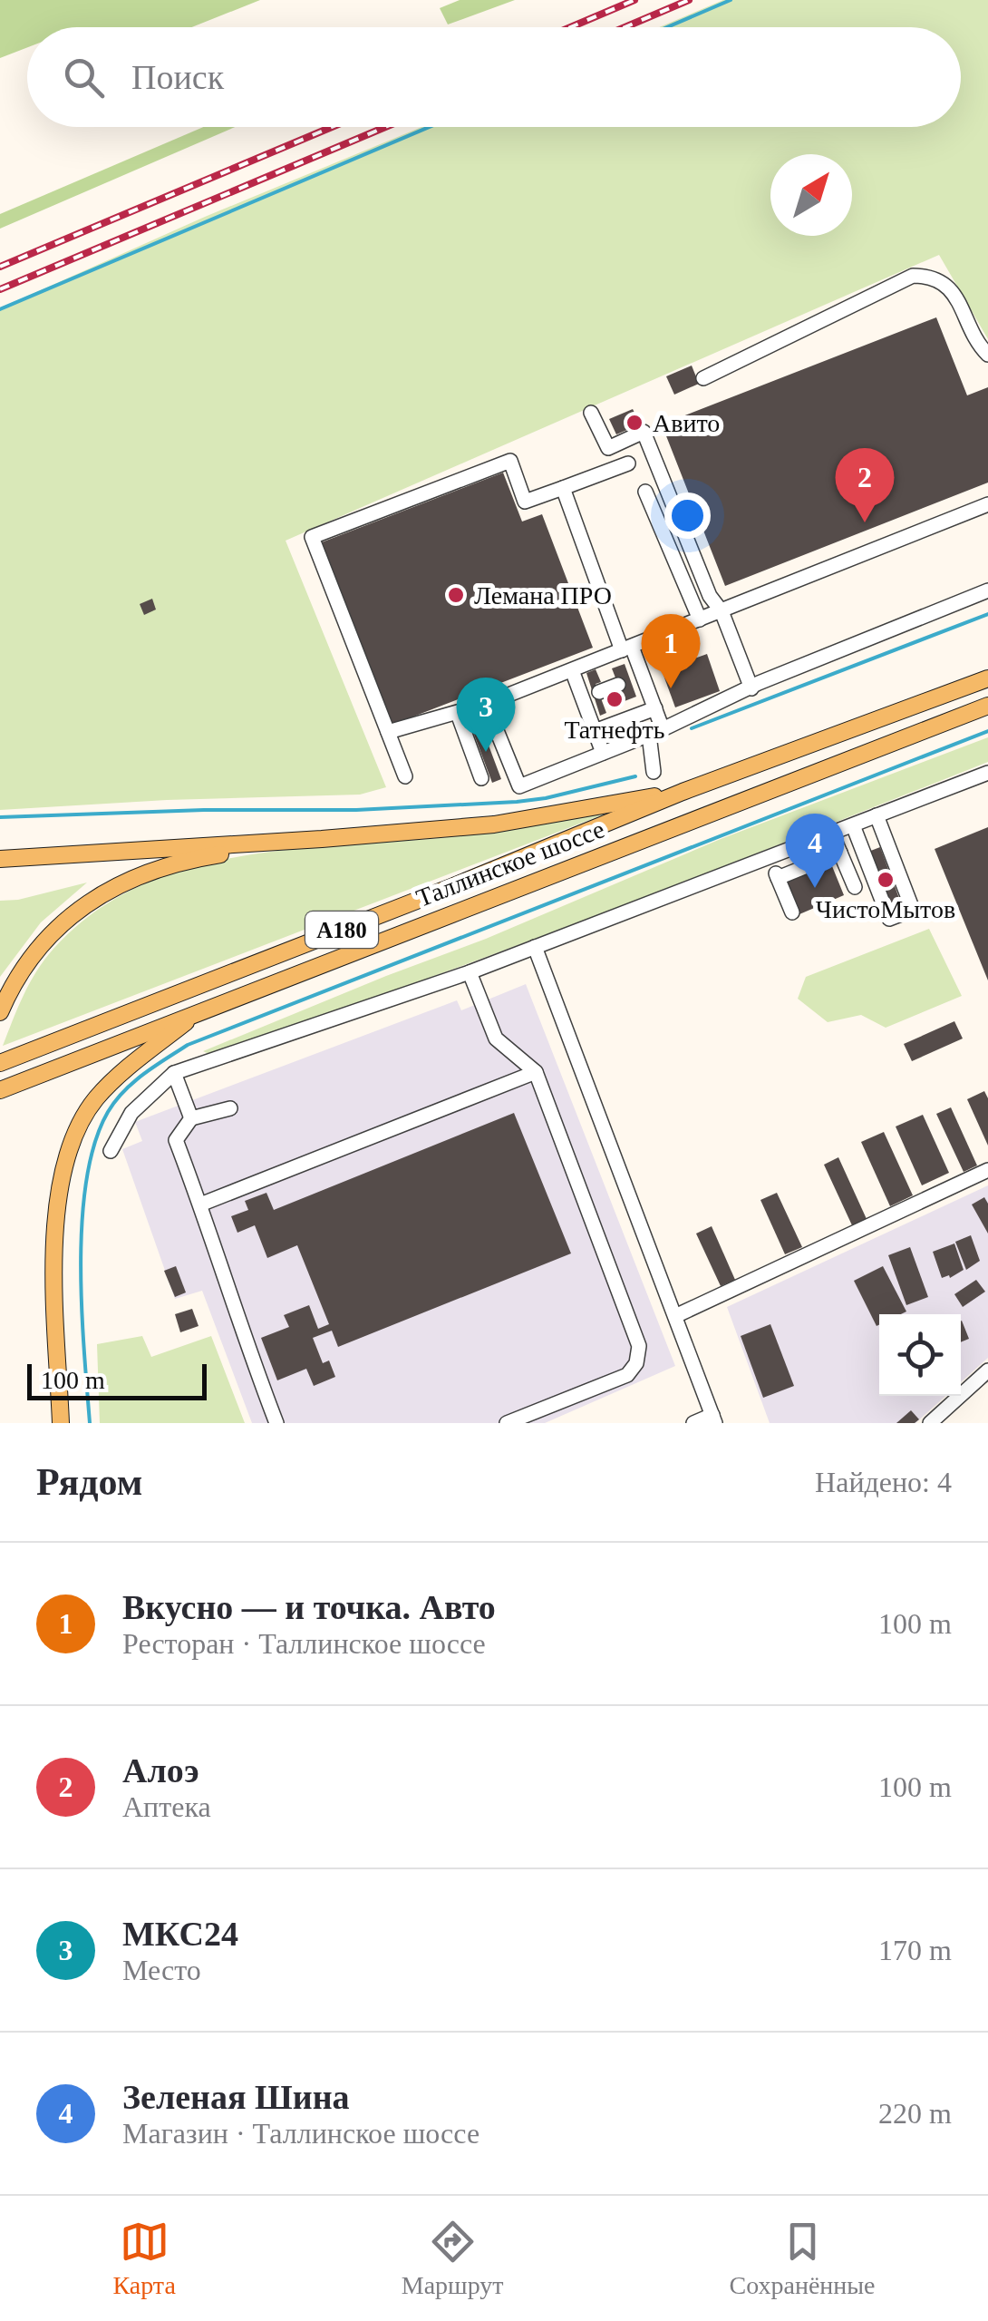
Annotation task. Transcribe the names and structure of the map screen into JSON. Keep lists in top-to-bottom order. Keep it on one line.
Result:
{"streets":{"main road":["Таллинское шоссе","A180"]},"places":["Авито","Лемана ПРО","Татнефть","ЧистоМытов"],"scale_bar":"100 m","north":"top right","page":{"search":"Поиск","pins":["2","1","3","4"],"scale":"100 m","heading":["Рядом","Найдено: 4"],"list":[{"mark":"1","name":"Вкусно — и точка. Авто","note":"Ресторан · Таллинское шоссе","value":"100 m"},{"mark":"2","name":"Алоэ","note":"Аптека","value":"100 m"},{"mark":"3","name":"МКС24","note":"Место","value":"170 m"},{"mark":"4","name":"Зеленая Шина","note":"Магазин · Таллинское шоссе","value":"220 m"}],"nav":["Карта","Маршрут","Сохранённые"]}}
